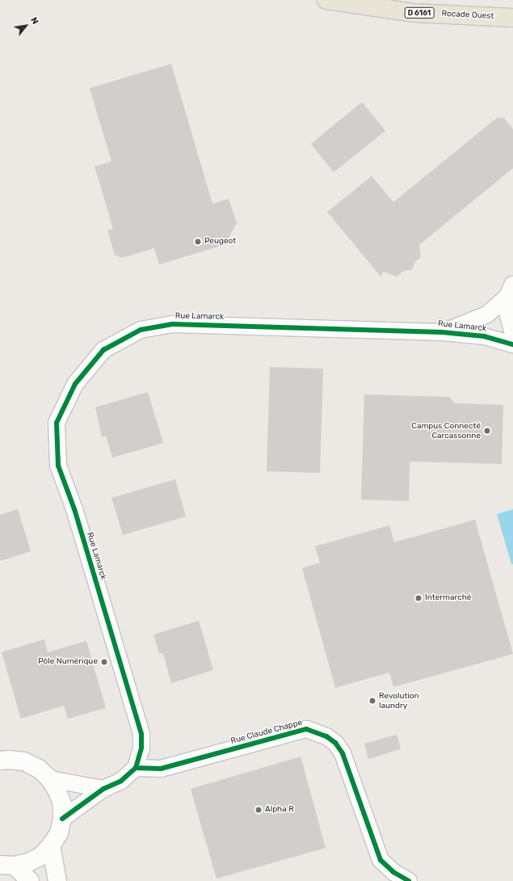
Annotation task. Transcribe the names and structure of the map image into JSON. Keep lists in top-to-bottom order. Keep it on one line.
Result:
{"streets":{"main road":["D 6161","Rocade Ouest"],"street":["Rue Lamarck","Rue Claude Chappe"]},"crossings":[["Rue Lamarck","Rue Claude Chappe"]],"places":["Peugeot","Campus Connecté Carcassonne","Intermarché","Pôle Numérique","Revolution laundry","Alpha R"],"north":"top right"}
